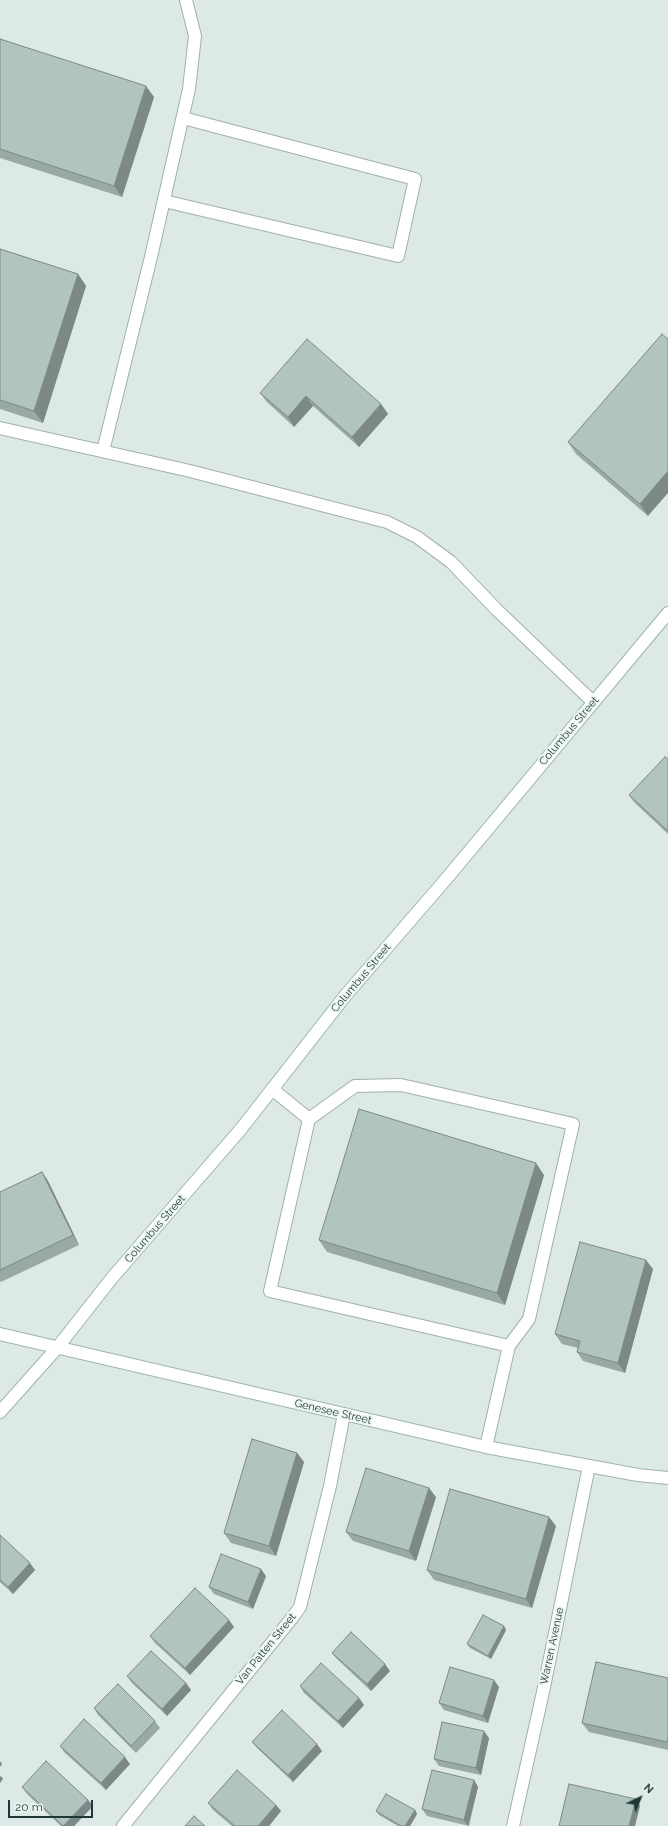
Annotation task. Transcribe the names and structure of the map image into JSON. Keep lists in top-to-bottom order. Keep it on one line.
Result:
{"streets":{"street":["Columbus Street","Genesee Street","Warren Avenue","Van Patten Street"]},"crossings":[["Columbus Street","Genesee Street"],["Genesee Street","Warren Avenue"],["Genesee Street","Van Patten Street"]],"scale_bar":"20 m","north":"top right"}
